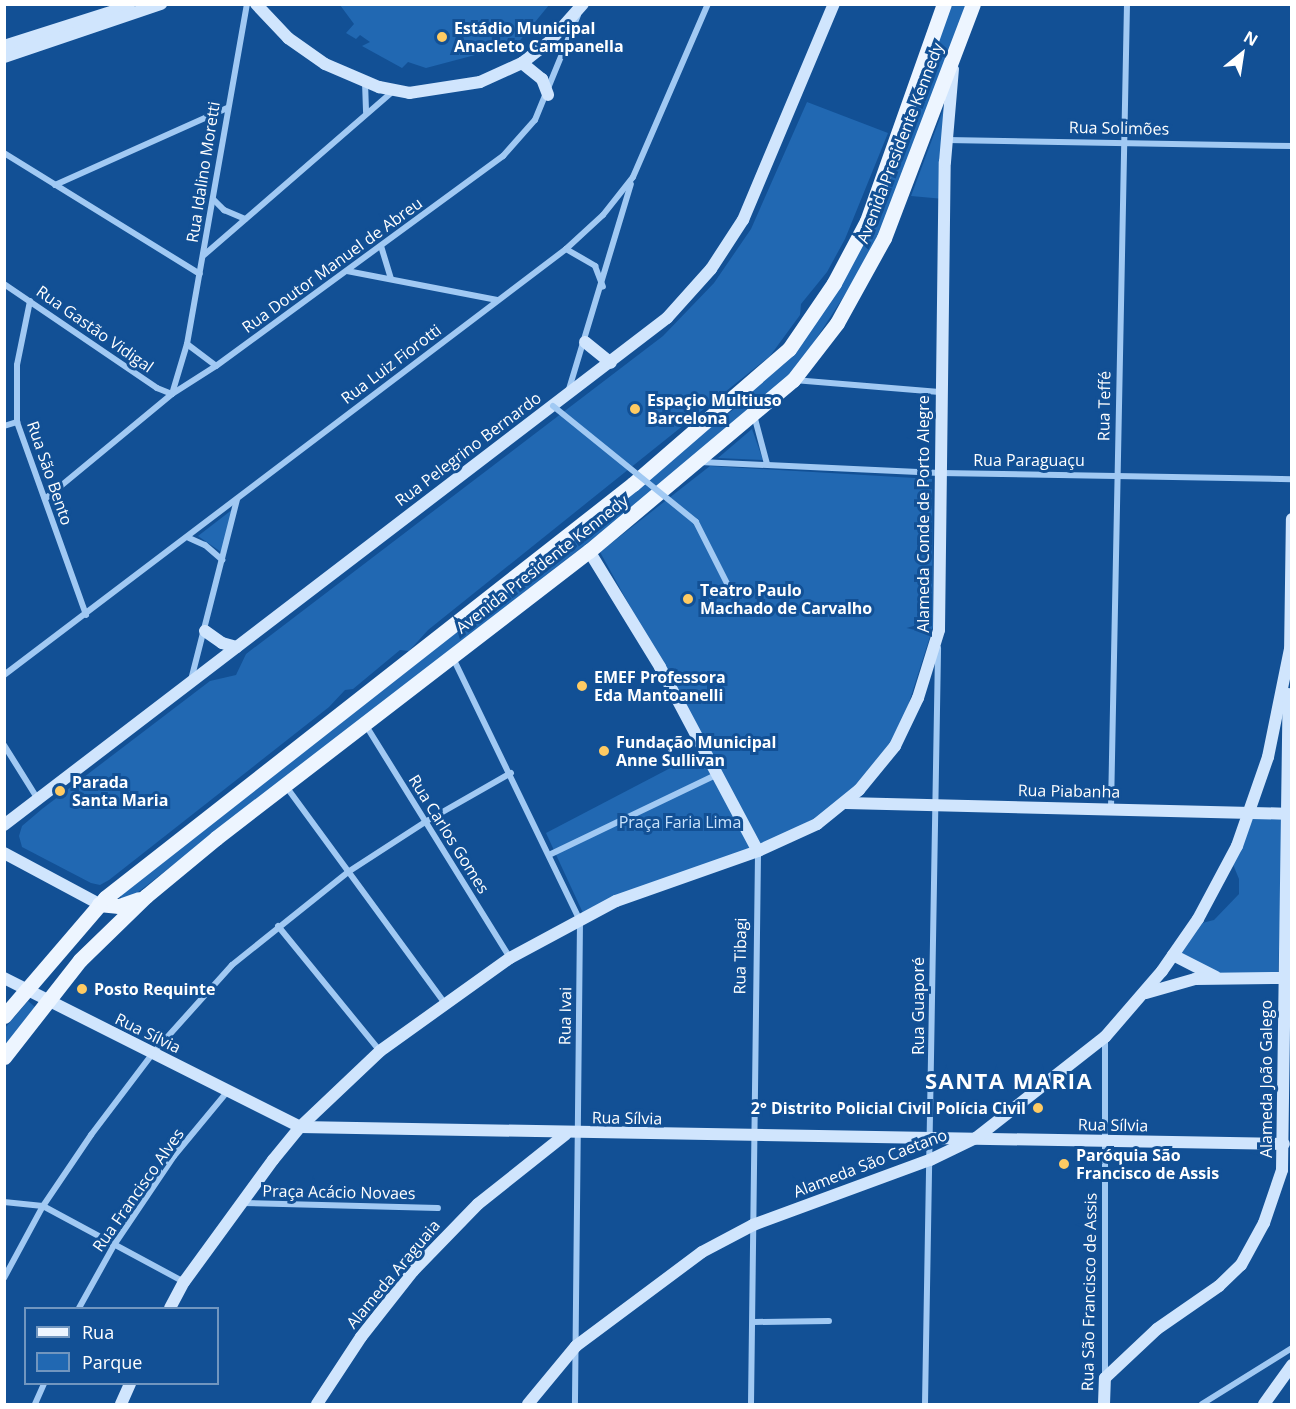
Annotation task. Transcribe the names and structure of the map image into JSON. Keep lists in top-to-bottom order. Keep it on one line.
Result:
{"streets":{"main road":["Avenida Presidente Kennedy"],"street":["Rua Solimões","Rua Idalino Moretti","Rua Doutor Manuel de Abreu","Rua Gastão Vidigal","Rua Luiz Fiorotti","Rua Teffé","Rua Pelegrino Bernardo","Rua Paraguaçu","Rua São Bento","Alameda Conde de Porto Alegre","Rua Piabanha","Rua Carlos Gomes","Rua Tibagi","Rua Guaporé","Rua Ivai","Rua Sílvia","Alameda João Galego","Alameda São Caetano","Rua Francisco Alves","Praça Acácio Novaes","Alameda Araguaia","Rua São Francisco de Assis"]},"crossings":[["Rua Solimões","Rua Teffé"],["Rua Solimões","Alameda Conde de Porto Alegre"],["Avenida Presidente Kennedy","Rua Paraguaçu"],["Avenida Presidente Kennedy","Alameda Conde de Porto Alegre"],["Avenida Presidente Kennedy","Rua Carlos Gomes"],["Avenida Presidente Kennedy","Rua Tibagi"],["Avenida Presidente Kennedy","Rua Ivai"],["Avenida Presidente Kennedy","Rua Sílvia"],["Rua Idalino Moretti","Rua Doutor Manuel de Abreu"],["Rua Idalino Moretti","Rua Gastão Vidigal"],["Rua Doutor Manuel de Abreu","Rua Gastão Vidigal"],["Rua Doutor Manuel de Abreu","Rua São Bento"],["Rua Gastão Vidigal","Rua São Bento"],["Rua Luiz Fiorotti","Rua São Bento"],["Rua Teffé","Rua Paraguaçu"],["Rua Teffé","Rua Piabanha"],["Rua Paraguaçu","Alameda Conde de Porto Alegre"],["Alameda Conde de Porto Alegre","Rua Piabanha"],["Alameda Conde de Porto Alegre","Rua Carlos Gomes"],["Alameda Conde de Porto Alegre","Rua Tibagi"],["Alameda Conde de Porto Alegre","Rua Guaporé"],["Alameda Conde de Porto Alegre","Rua Ivai"],["Alameda Conde de Porto Alegre","Rua Sílvia"],["Alameda Conde de Porto Alegre","Praça Acácio Novaes"],["Rua Piabanha","Rua Guaporé"],["Rua Piabanha","Alameda João Galego"],["Rua Piabanha","Alameda São Caetano"],["Rua Tibagi","Rua Sílvia"],["Rua Tibagi","Alameda São Caetano"],["Rua Guaporé","Rua Sílvia"],["Rua Guaporé","Alameda São Caetano"],["Rua Ivai","Rua Sílvia"],["Rua Ivai","Alameda São Caetano"],["Rua Ivai","Alameda Araguaia"],["Rua Sílvia","Alameda João Galego"],["Rua Sílvia","Alameda São Caetano"],["Rua Sílvia","Rua Francisco Alves"],["Rua Sílvia","Alameda Araguaia"],["Rua Sílvia","Rua São Francisco de Assis"],["Alameda João Galego","Alameda São Caetano"],["Alameda João Galego","Rua São Francisco de Assis"],["Alameda São Caetano","Rua São Francisco de Assis"]],"districts":["SANTA MARIA"],"parks":["Praça Faria Lima"],"places":["Estádio Municipal Anacleto Campanella","Espaçio Multiuso Barcelona","Teatro Paulo Machado de Carvalho","EMEF Professora Eda Mantoanelli","Fundação Municipal Anne Sullivan","Parada Santa Maria","Posto Requinte","2° Distrito Policial Civil Polícia Civil","Paróquia São Francisco de Assis"],"legend":["Rua","Parque"],"north":"top right"}
